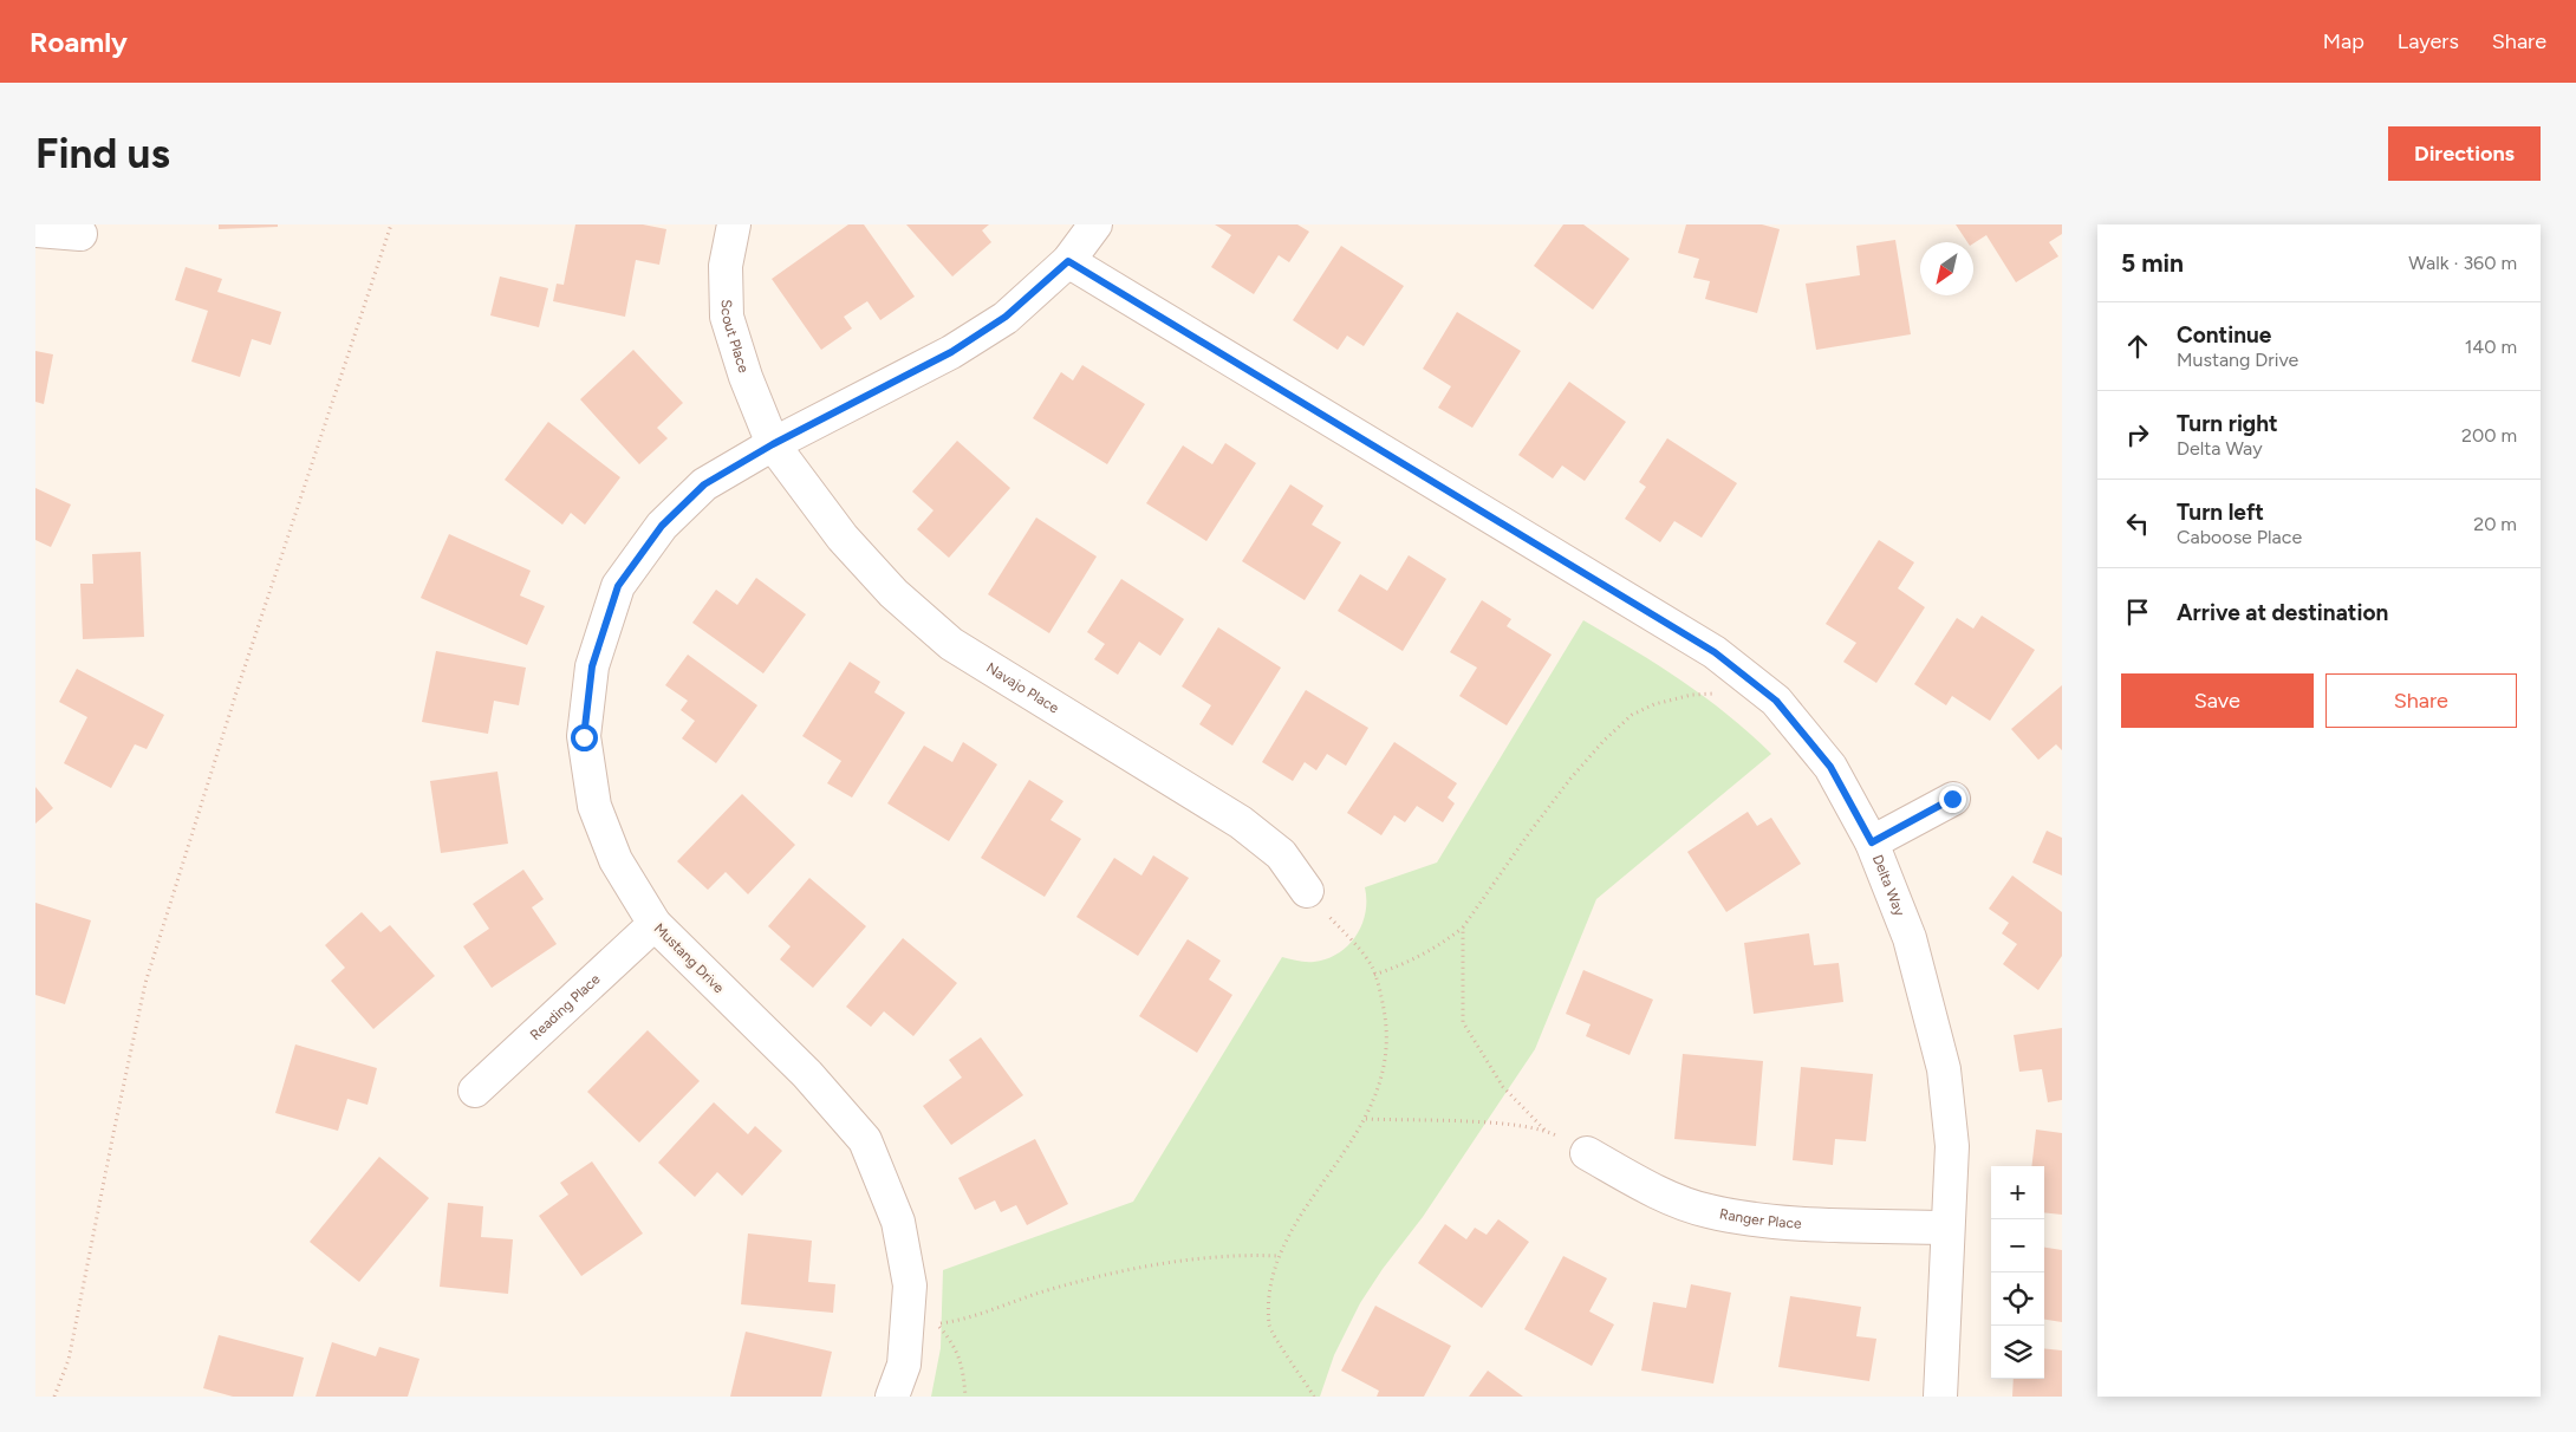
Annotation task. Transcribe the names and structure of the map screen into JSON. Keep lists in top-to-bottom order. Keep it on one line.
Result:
{"streets":{"street":["Scout Place","Navajo Place","Delta Way","Mustang Drive","Reading Place","Ranger Place"]},"crossings":[["Scout Place","Navajo Place"],["Scout Place","Mustang Drive"],["Navajo Place","Mustang Drive"],["Delta Way","Mustang Drive"],["Delta Way","Ranger Place"],["Mustang Drive","Reading Place"]],"north":"bottom left","page":{"header":"Roamly","nav":["Map","Layers","Share"],"buttons":["Directions",["Save","Share"]],"title":"Find us","heading":["5 min","Walk · 360 m"],"list":[["Continue","Mustang Drive","140 m"],["Turn right","Delta Way","200 m"],["Turn left","Caboose Place","20 m"],"Arrive at destination"],"map_buttons":["+","−"]}}
